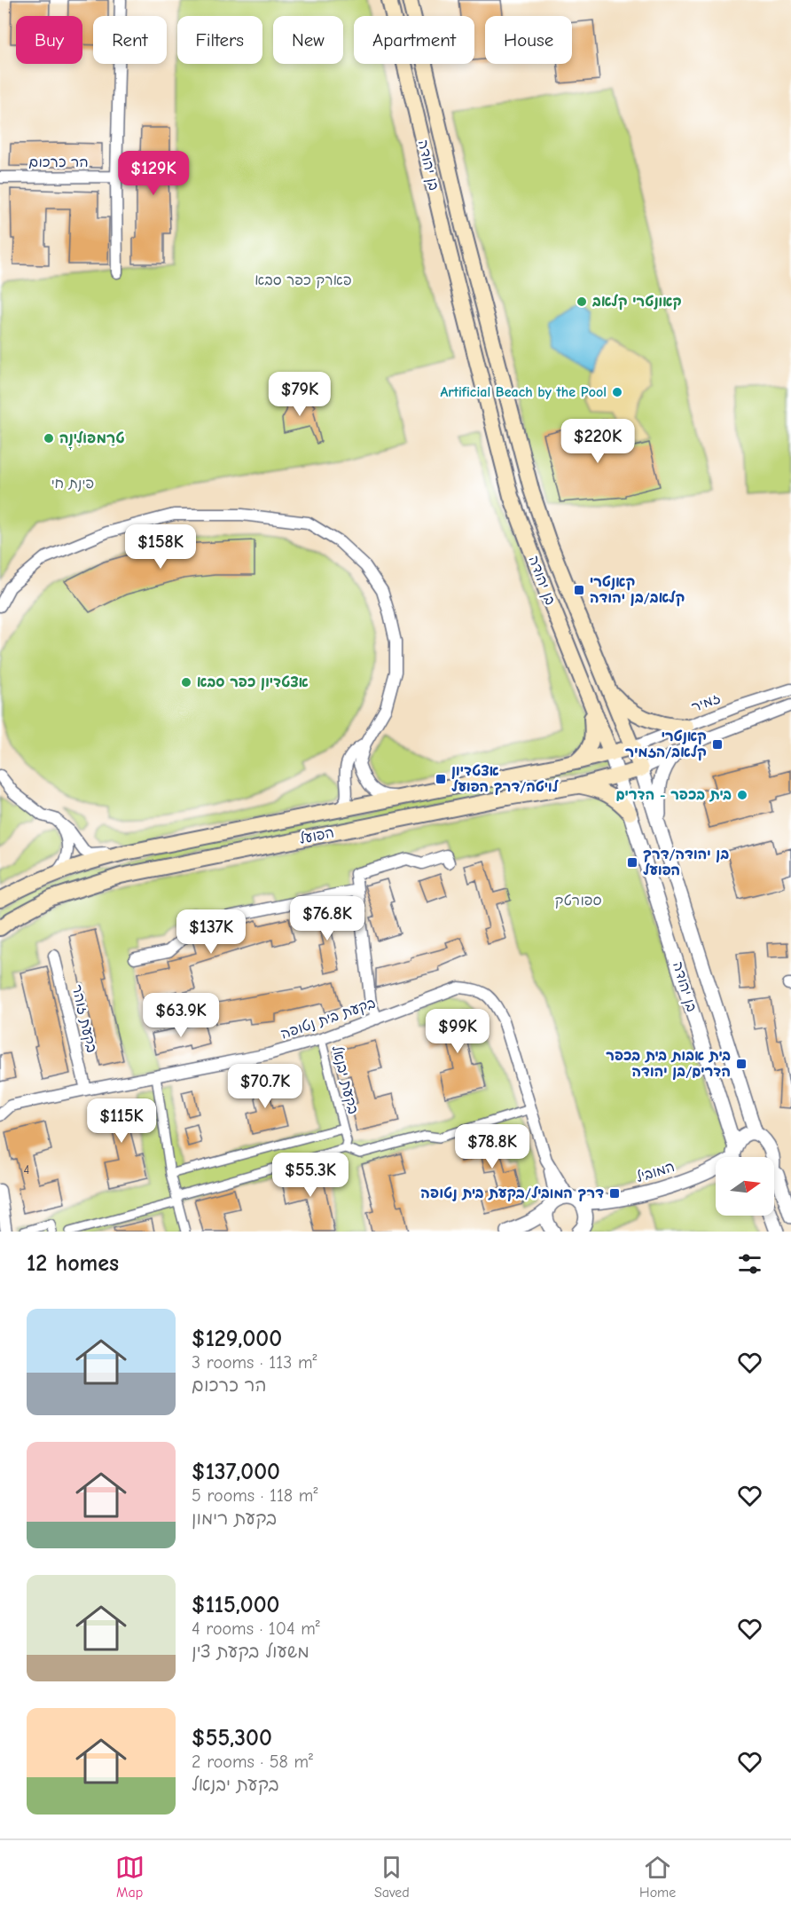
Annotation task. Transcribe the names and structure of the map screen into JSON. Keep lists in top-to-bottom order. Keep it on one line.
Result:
{"streets":{"main road":["בן יהודה","הפועל"],"street":["הר כרכום","זמיר","בקעת זוהר","בקעת בית נטופה","בקעת יבנאל","המוביל"]},"crossings":[["בן יהודה","זמיר"],["בן יהודה","הפועל"],["בן יהודה","המוביל"],["זמיר","הפועל"],["בקעת זוהר","בקעת בית נטופה"],["בקעת בית נטופה","בקעת יבנאל"],["בקעת בית נטופה","המוביל"]],"parks":["פארק כפר סבא","פינת חי","ספורטק"],"places":{"other":["קאונטרי קלאב","Artificial Beach by the Pool","טרַמפּוֹלִינָה","אצטדיון כפר סבא","בית בכפר - הדרים"],"transit":["קאנטרי קלאב/בן יהודה","קאנטרי קלאב/הזמיר","אצטדיון לויטה/דרך הפועל","בן יהודה/דרך הפועל","בית אבות בית בכפר הדרים/בן יהודה","דרך המוביל/בקעת בית נטופה"]},"house_numbers":["4"],"north":"right","page":{"chip":["Buy","Rent","Filters","New","Apartment","House"],"price":["$129K","$79K","$220K","$158K","$76.8K","$137K","$63.9K","$99K","$70.7K","$115K","$78.8K","$55.3K"],"heading":"12 homes","list":[{"name":"$129,000","note":"3 rooms · 113 m² · הר כרכום"},{"name":"$137,000","note":"5 rooms · 118 m² · בקעת רימון"},{"name":"$115,000","note":"4 rooms · 104 m² · משעול בקעת צין"},{"name":"$55,300","note":"2 rooms · 58 m² · בקעת יבנאל"}],"tabs":["Map","Saved","Home"]}}
